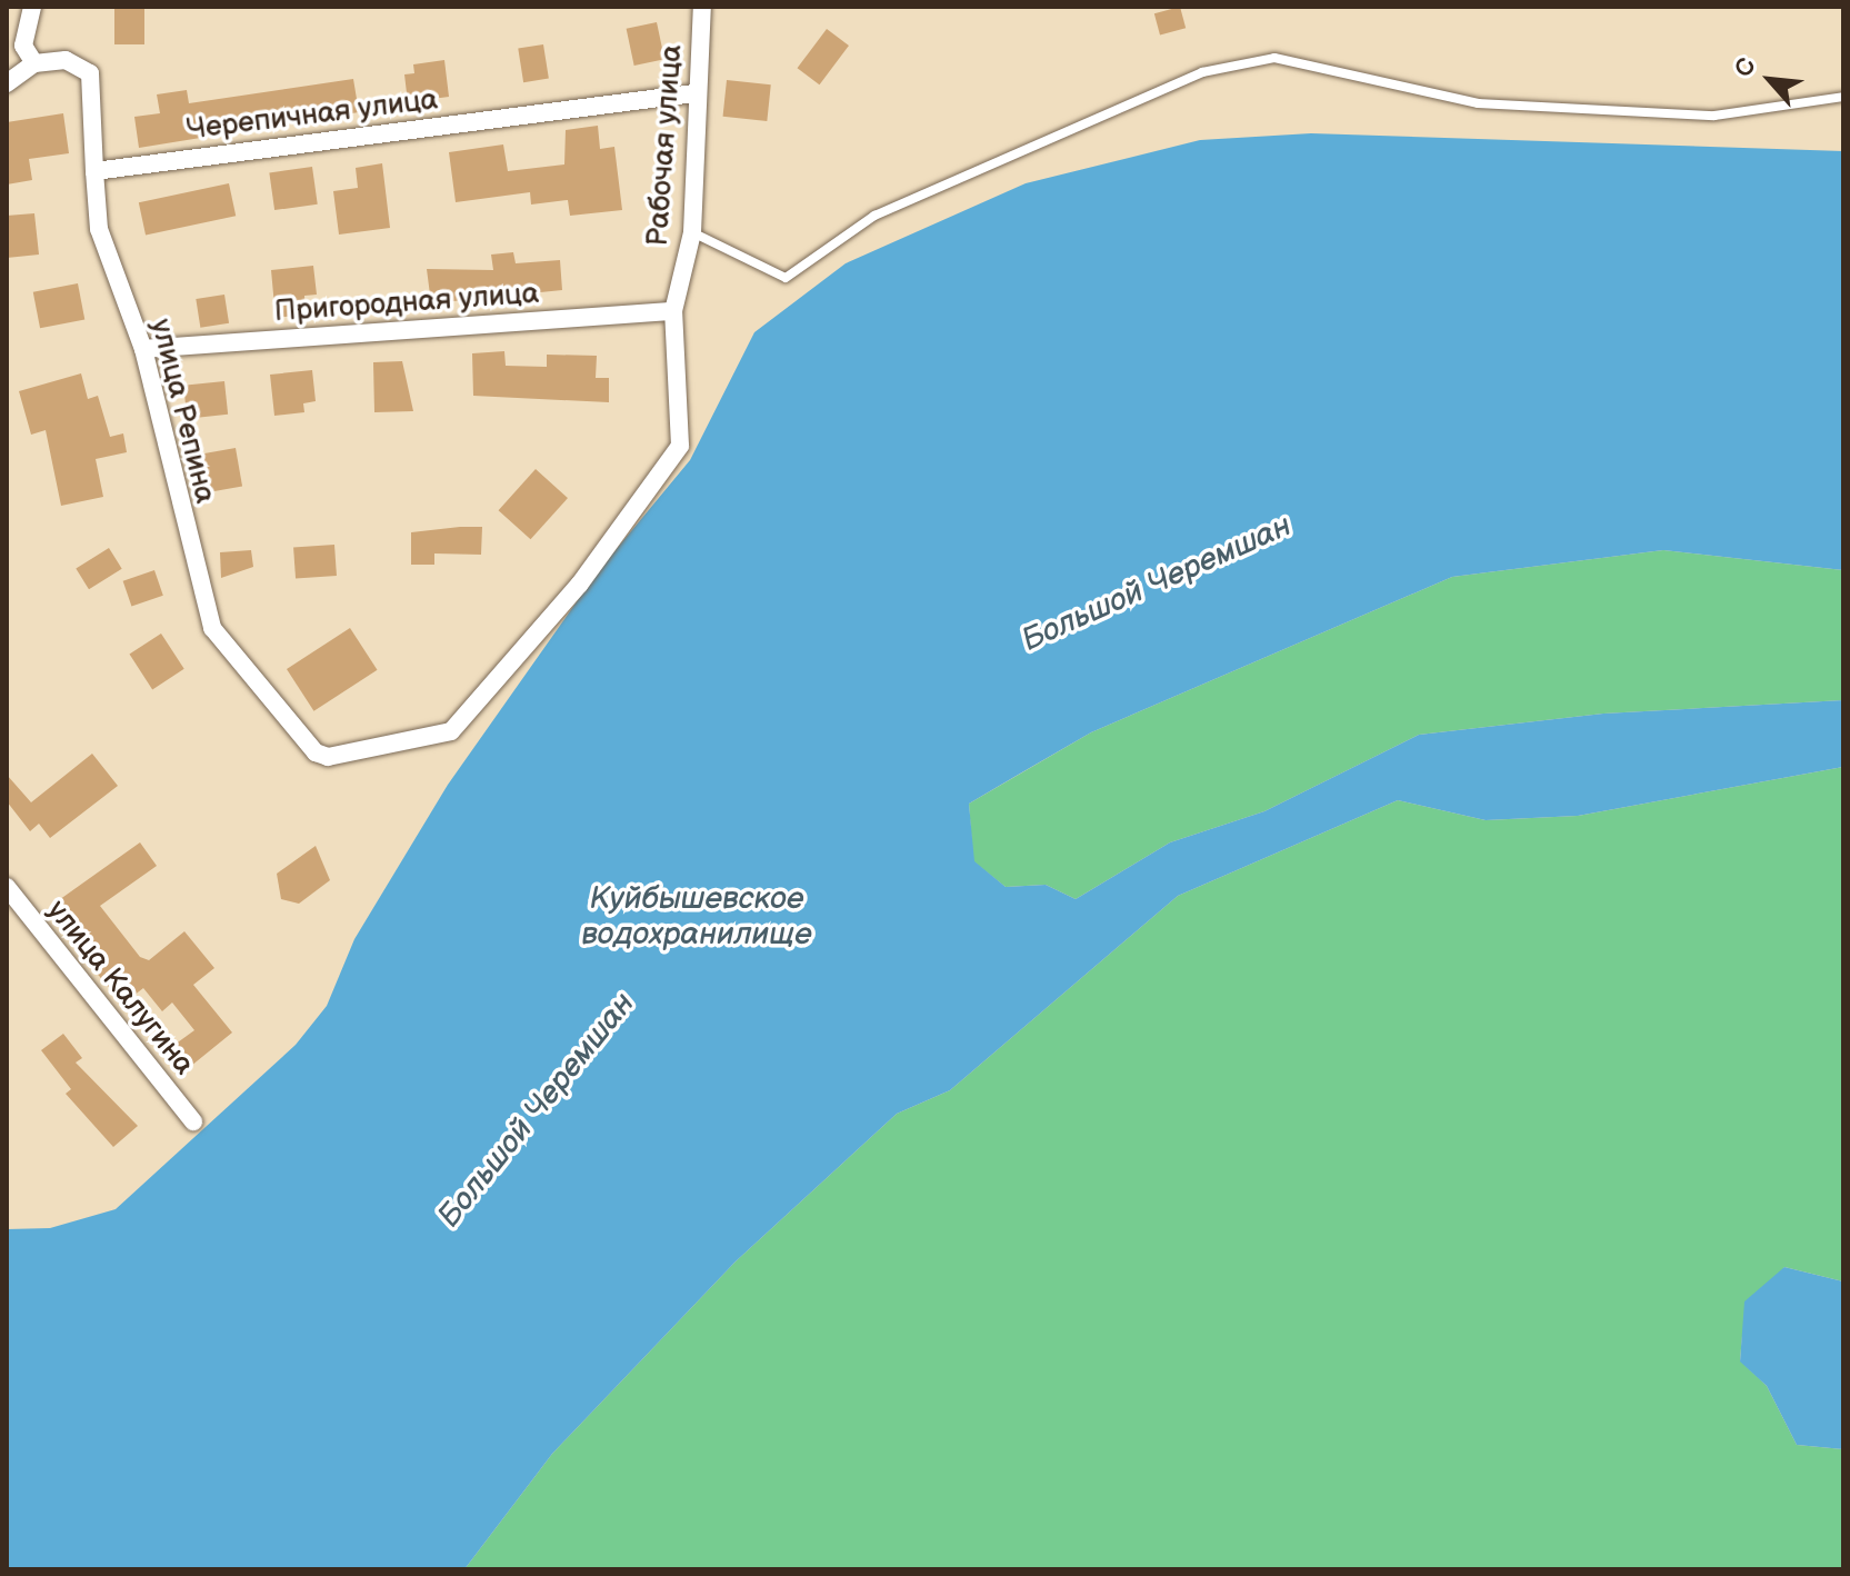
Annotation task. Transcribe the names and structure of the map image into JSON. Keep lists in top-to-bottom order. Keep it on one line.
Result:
{"streets":{"street":["Черепичная улица","Рабочая улица","Пригородная улица","улица Репина","улица Калугина"]},"crossings":[["Черепичная улица","Рабочая улица"],["Черепичная улица","улица Репина"],["Рабочая улица","Пригородная улица"],["Рабочая улица","улица Репина"],["Пригородная улица","улица Репина"]],"water":["Большой Черемшан","Куйбышевское водохранилище"],"north":"top left"}
